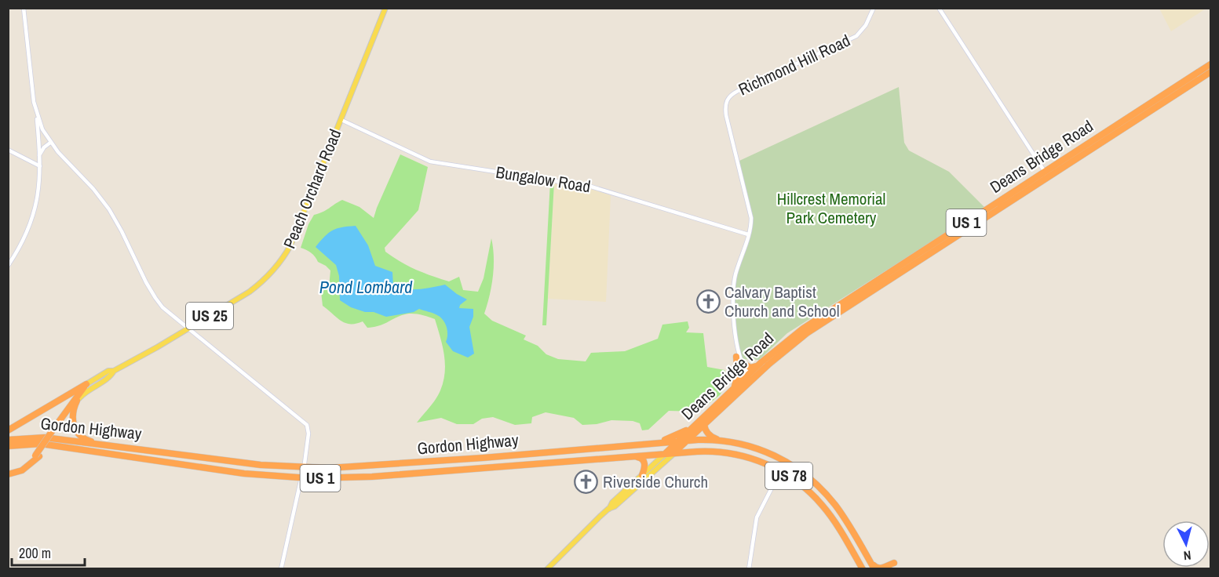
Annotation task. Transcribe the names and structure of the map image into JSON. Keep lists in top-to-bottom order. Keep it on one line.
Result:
{"streets":{"highway":["Deans Bridge Road","US 1","US 25","Gordon Highway","US 78"],"main road":["Peach Orchard Road"],"street":["Richmond Hill Road","Bungalow Road"]},"crossings":[["Richmond Hill Road","Deans Bridge Road"],["Richmond Hill Road","Bungalow Road"],["Deans Bridge Road","US 1"],["Deans Bridge Road","Gordon Highway"],["Bungalow Road","Peach Orchard Road"],["Peach Orchard Road","US 25"],["US 1","Gordon Highway"]],"water":["Pond Lombard"],"parks":["Hillcrest Memorial Park Cemetery"],"places":{"church":["Calvary Baptist Church and School","Riverside Church"]},"scale_bar":"200 m","north":"bottom"}
